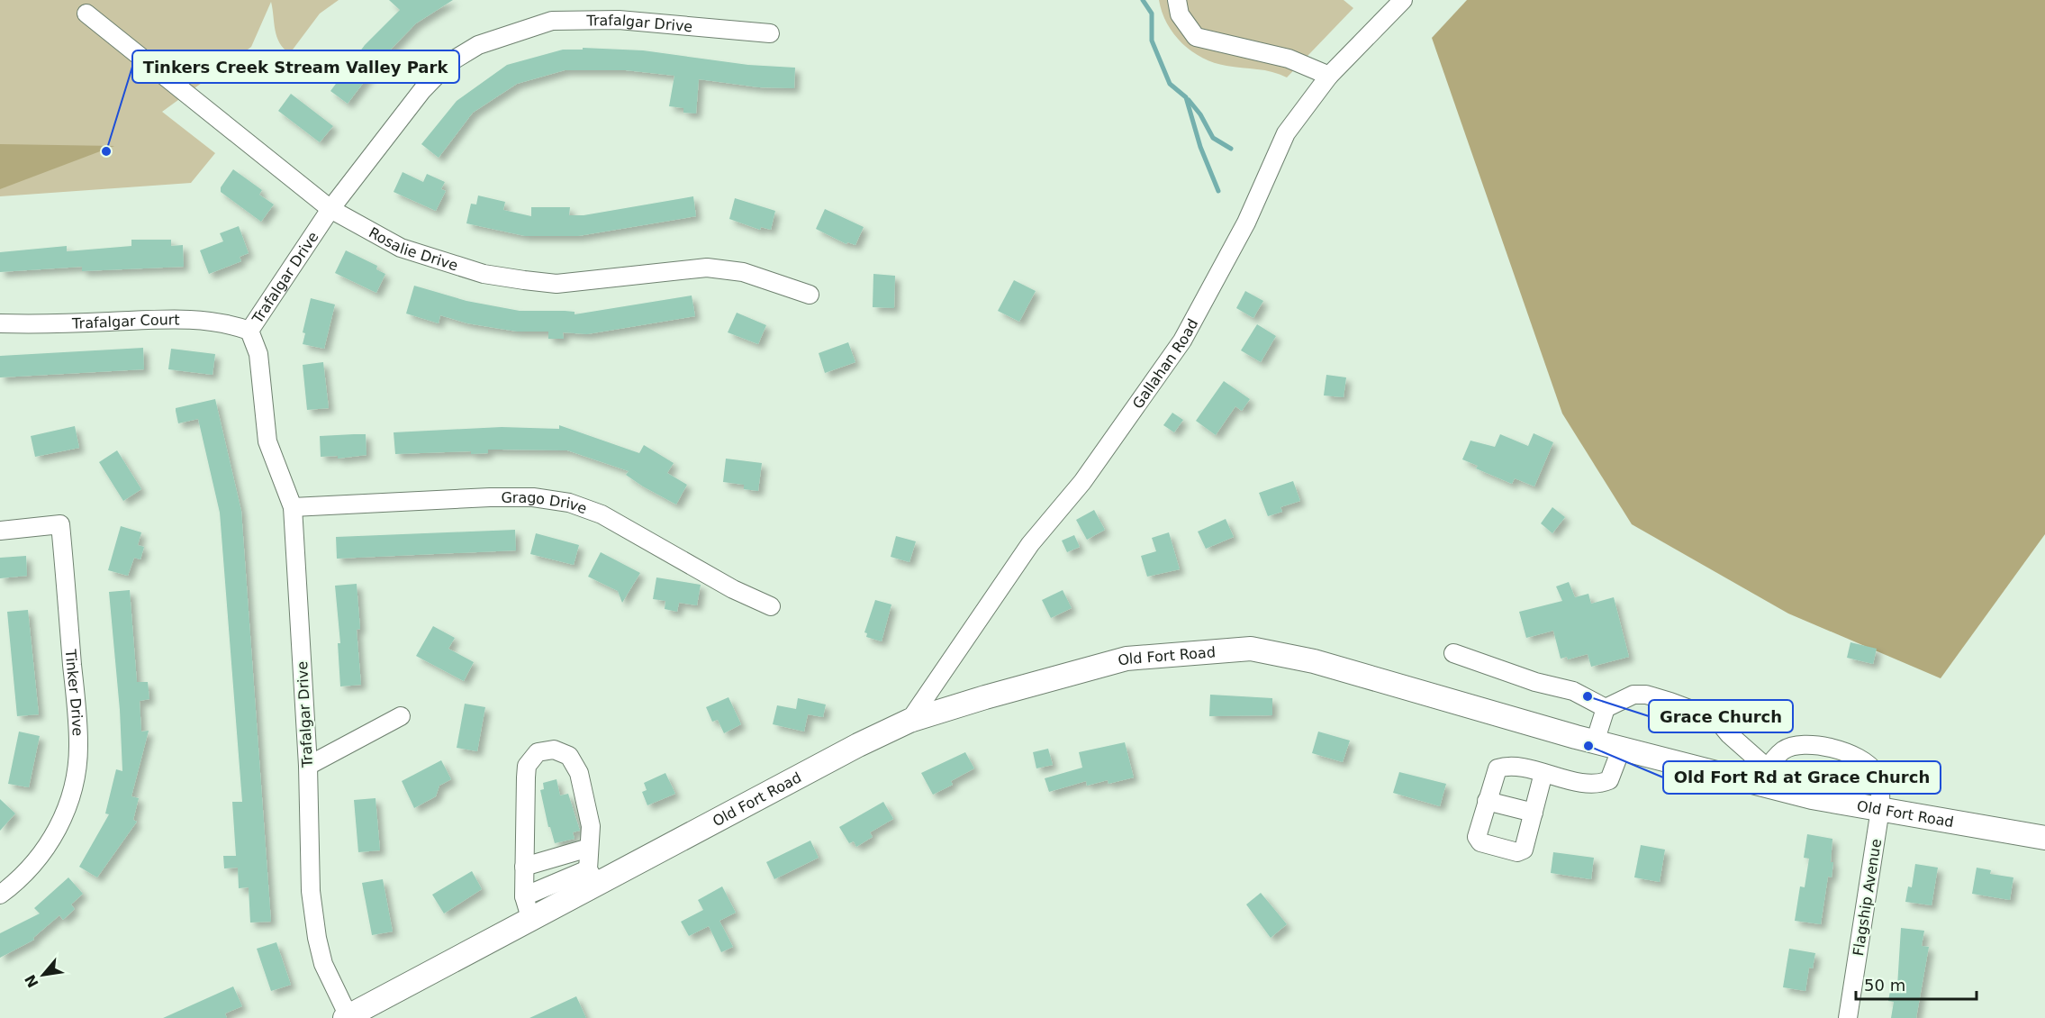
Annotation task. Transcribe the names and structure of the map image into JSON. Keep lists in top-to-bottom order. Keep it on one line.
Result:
{"streets":{"main road":["Old Fort Road"],"street":["Trafalgar Drive","Rosalie Drive","Trafalgar Court","Gallahan Road","Grago Drive","Tinker Drive","Flagship Avenue"]},"crossings":[["Trafalgar Drive","Rosalie Drive"],["Trafalgar Drive","Trafalgar Court"],["Trafalgar Drive","Grago Drive"],["Trafalgar Drive","Old Fort Road"],["Gallahan Road","Old Fort Road"],["Old Fort Road","Flagship Avenue"]],"places":["Tinkers Creek Stream Valley Park","Grace Church","Old Fort Rd at Grace Church"],"scale_bar":"50 m","north":"bottom left"}
